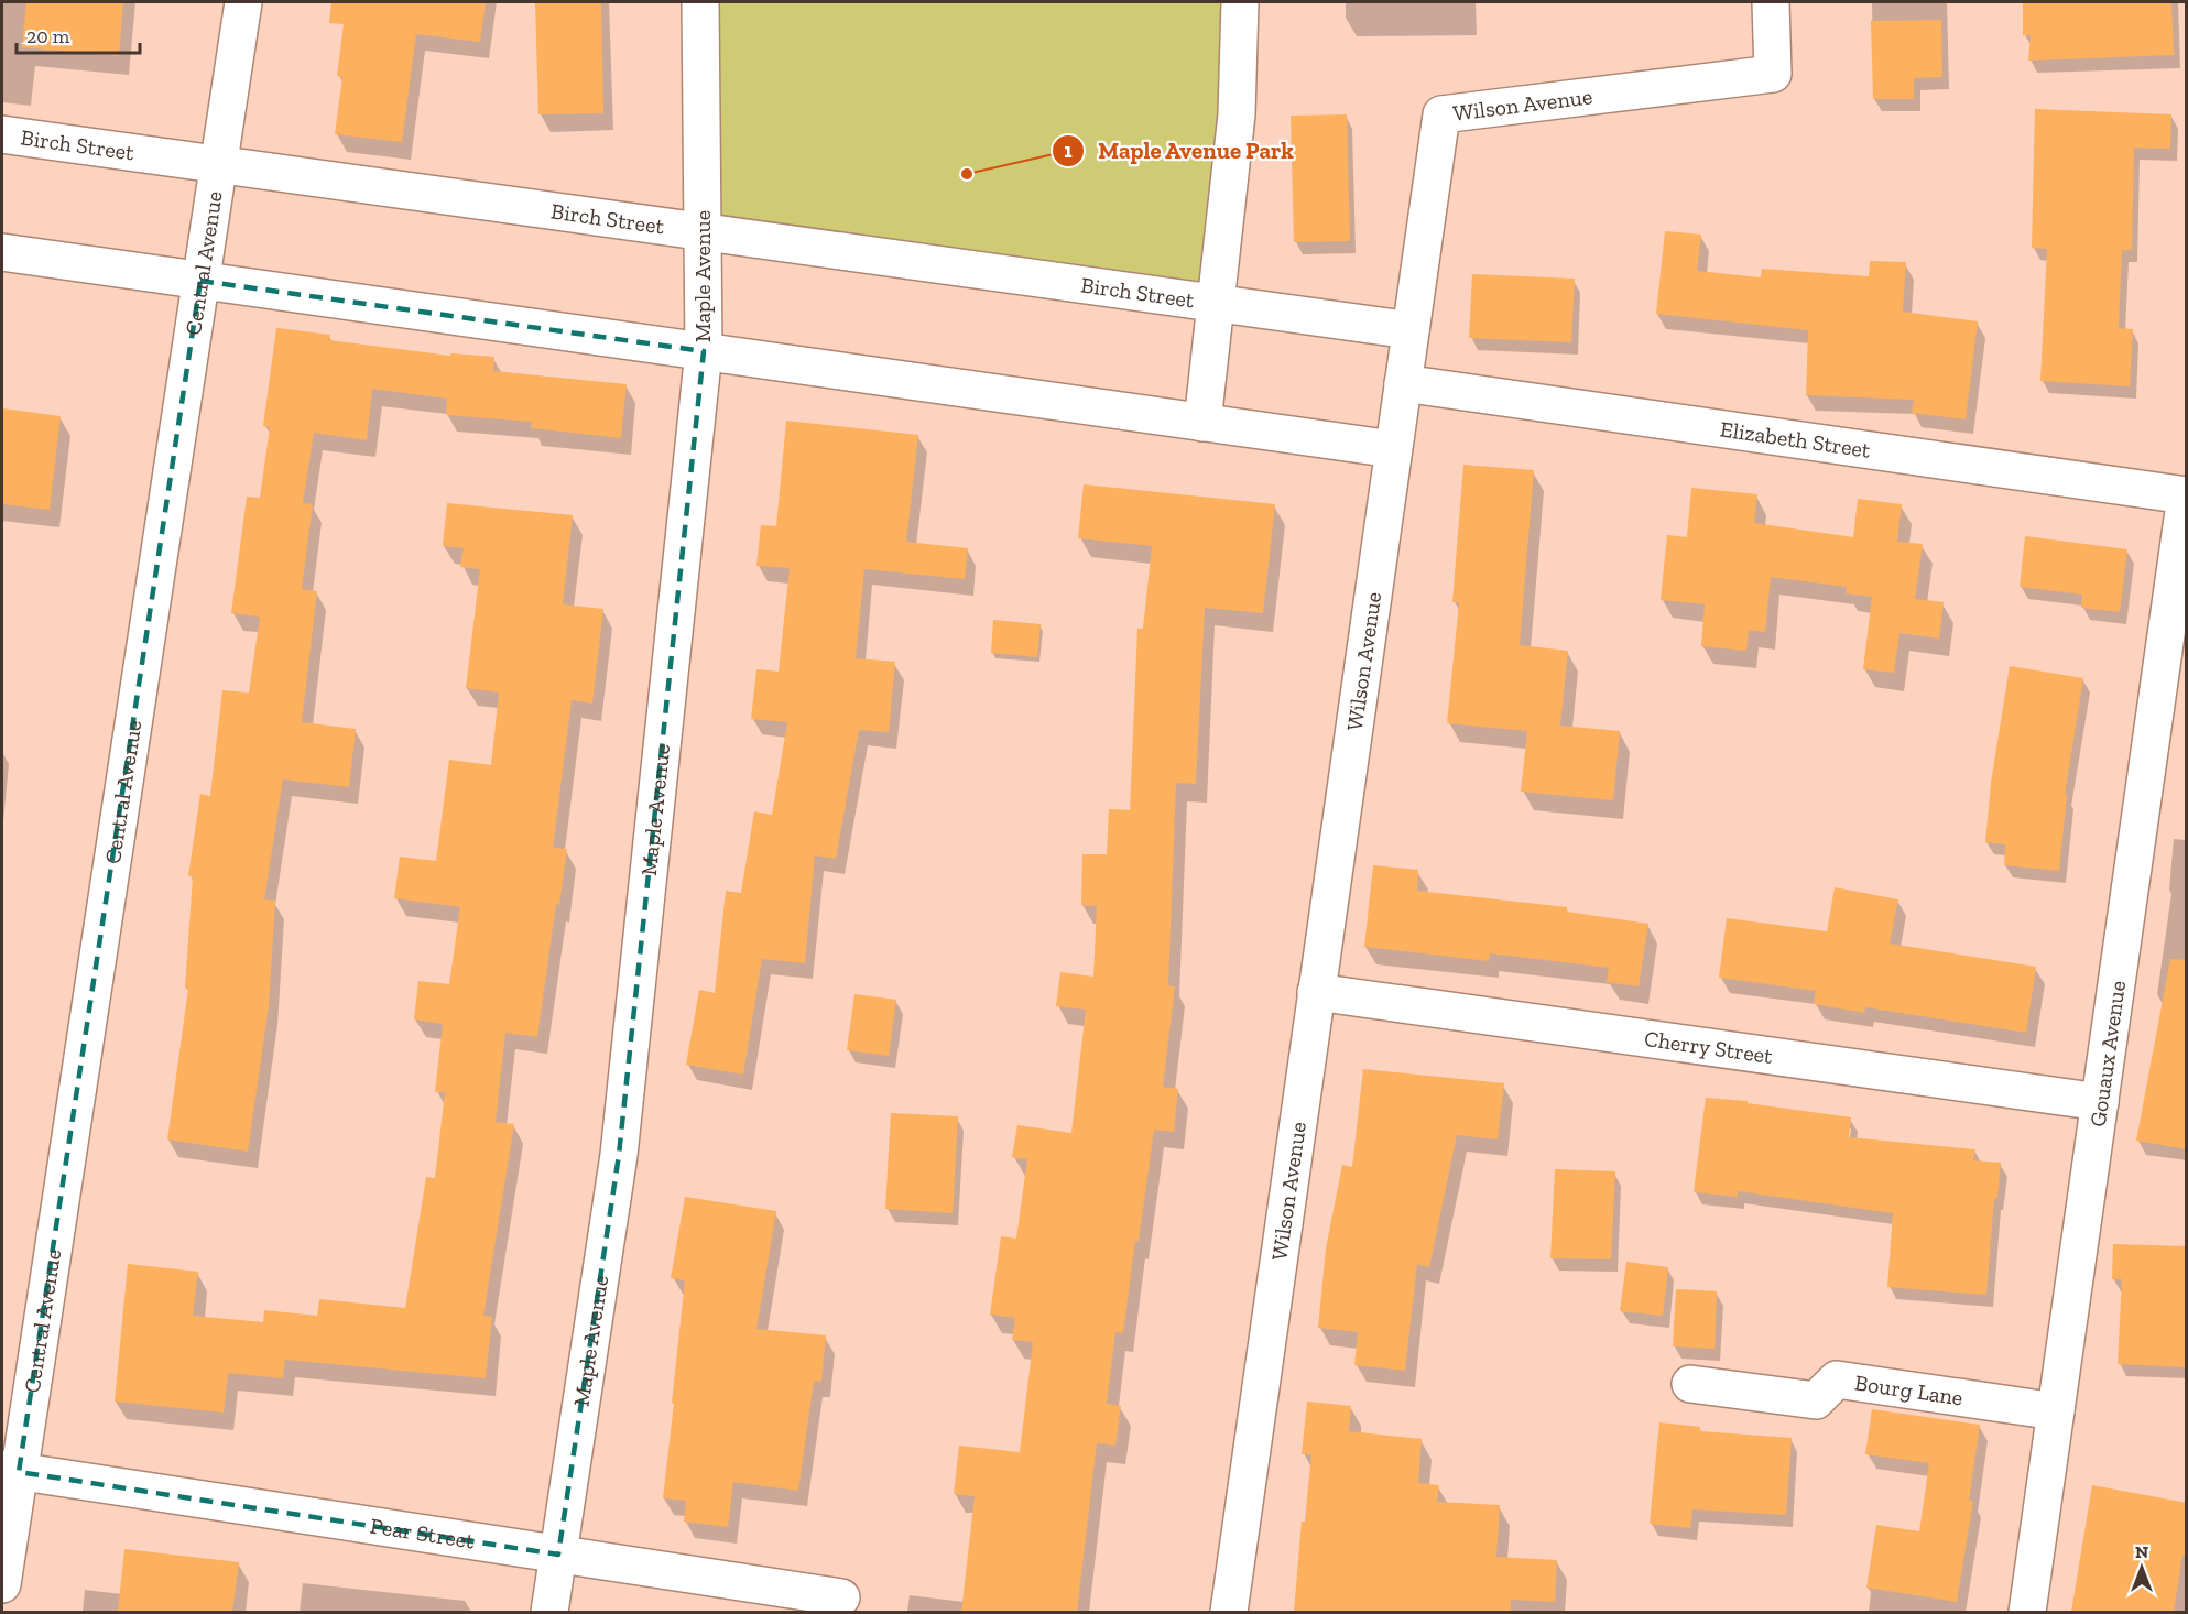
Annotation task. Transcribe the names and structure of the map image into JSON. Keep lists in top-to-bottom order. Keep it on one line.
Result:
{"streets":{"street":["Wilson Avenue","Birch Street","Central Avenue","Maple Avenue","Elizabeth Street","Cherry Street","Gouaux Avenue","Bourg Lane","Pear Street"]},"crossings":[["Wilson Avenue","Birch Street"],["Wilson Avenue","Elizabeth Street"],["Wilson Avenue","Cherry Street"],["Birch Street","Central Avenue"],["Birch Street","Maple Avenue"],["Central Avenue","Pear Street"],["Maple Avenue","Pear Street"],["Elizabeth Street","Gouaux Avenue"],["Cherry Street","Gouaux Avenue"],["Gouaux Avenue","Bourg Lane"]],"places":["Maple Avenue Park"],"scale_bar":"20 m","north":"top"}
